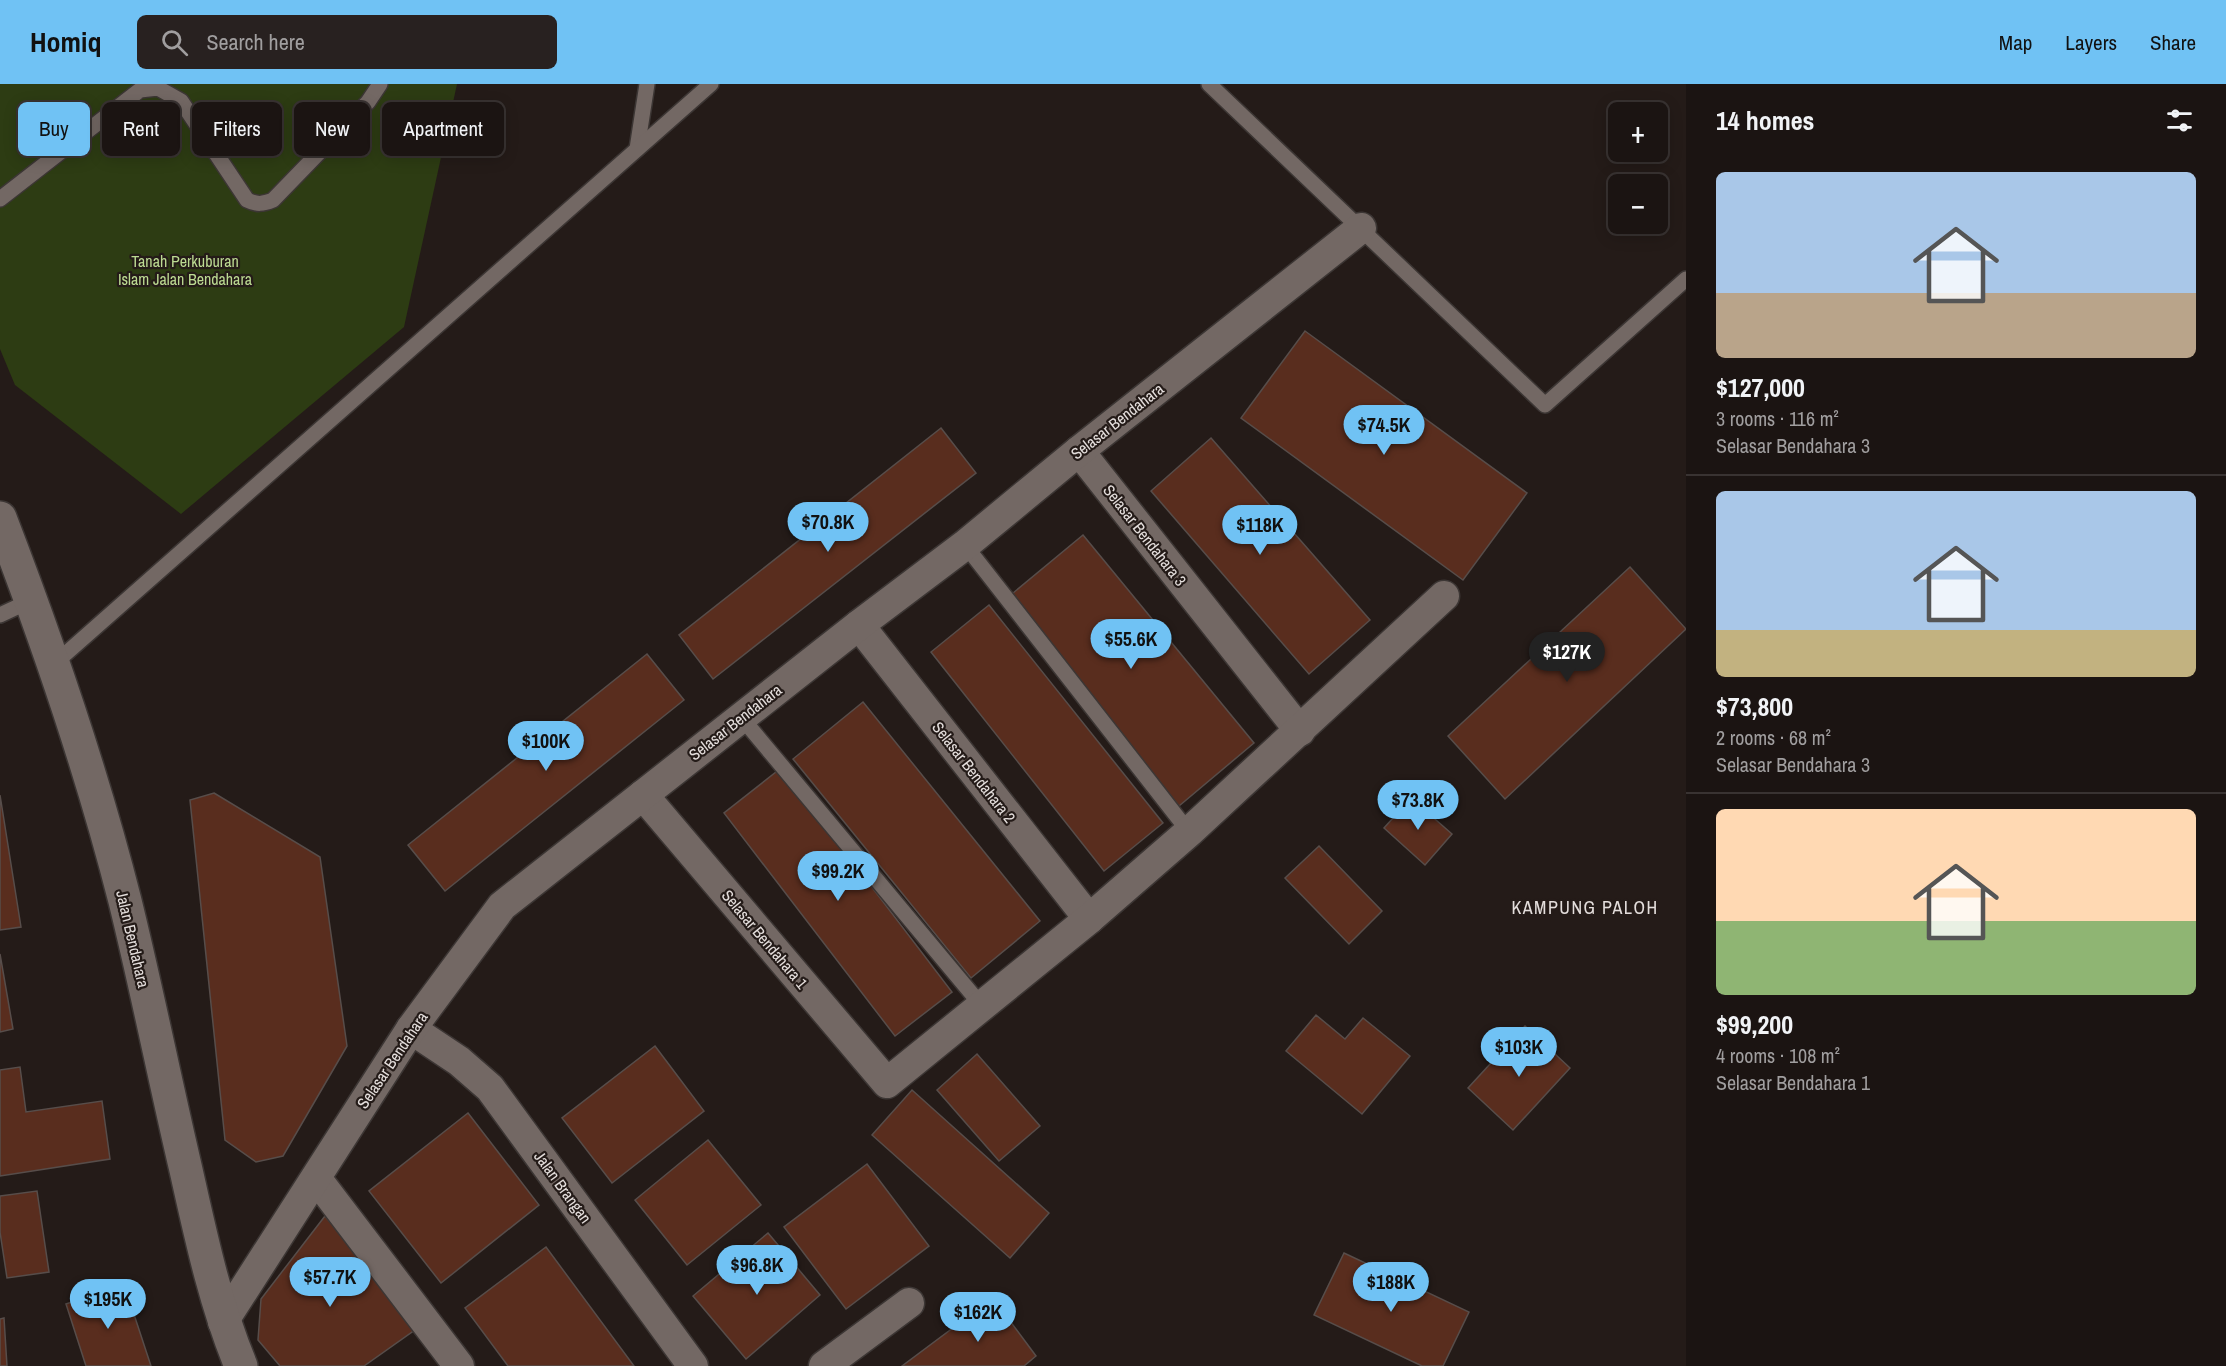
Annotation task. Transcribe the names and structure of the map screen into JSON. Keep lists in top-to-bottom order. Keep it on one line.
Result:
{"streets":{"main road":["Jalan Bendahara"],"street":["Selasar Bendahara","Selasar Bendahara 3","Selasar Bendahara 2","Selasar Bendahara 1","Jalan Brangan"]},"crossings":[["Selasar Bendahara","Selasar Bendahara 3"],["Selasar Bendahara","Selasar Bendahara 2"],["Selasar Bendahara","Jalan Bendahara"],["Selasar Bendahara","Selasar Bendahara 1"],["Selasar Bendahara","Jalan Brangan"]],"districts":["KAMPUNG PALOH"],"parks":["Tanah Perkuburan Islam Jalan Bendahara"],"page":{"header":"Homiq","search":"Search here","nav":["Map","Layers","Share"],"heading":"14 homes","map_buttons":["+","−"],"chip":["Buy","Rent","Filters","New","Apartment"],"list":[{"name":"$127,000","note":"3 rooms · 116 m² · Selasar Bendahara 3"},{"name":"$73,800","note":"2 rooms · 68 m² · Selasar Bendahara 3"},{"name":"$99,200","note":"4 rooms · 108 m² · Selasar Bendahara 1"}],"price":["$74.5K","$70.8K","$118K","$55.6K","$127K","$100K","$73.8K","$99.2K","$103K","$96.8K","$57.7K","$188K","$195K","$162K"]}}
